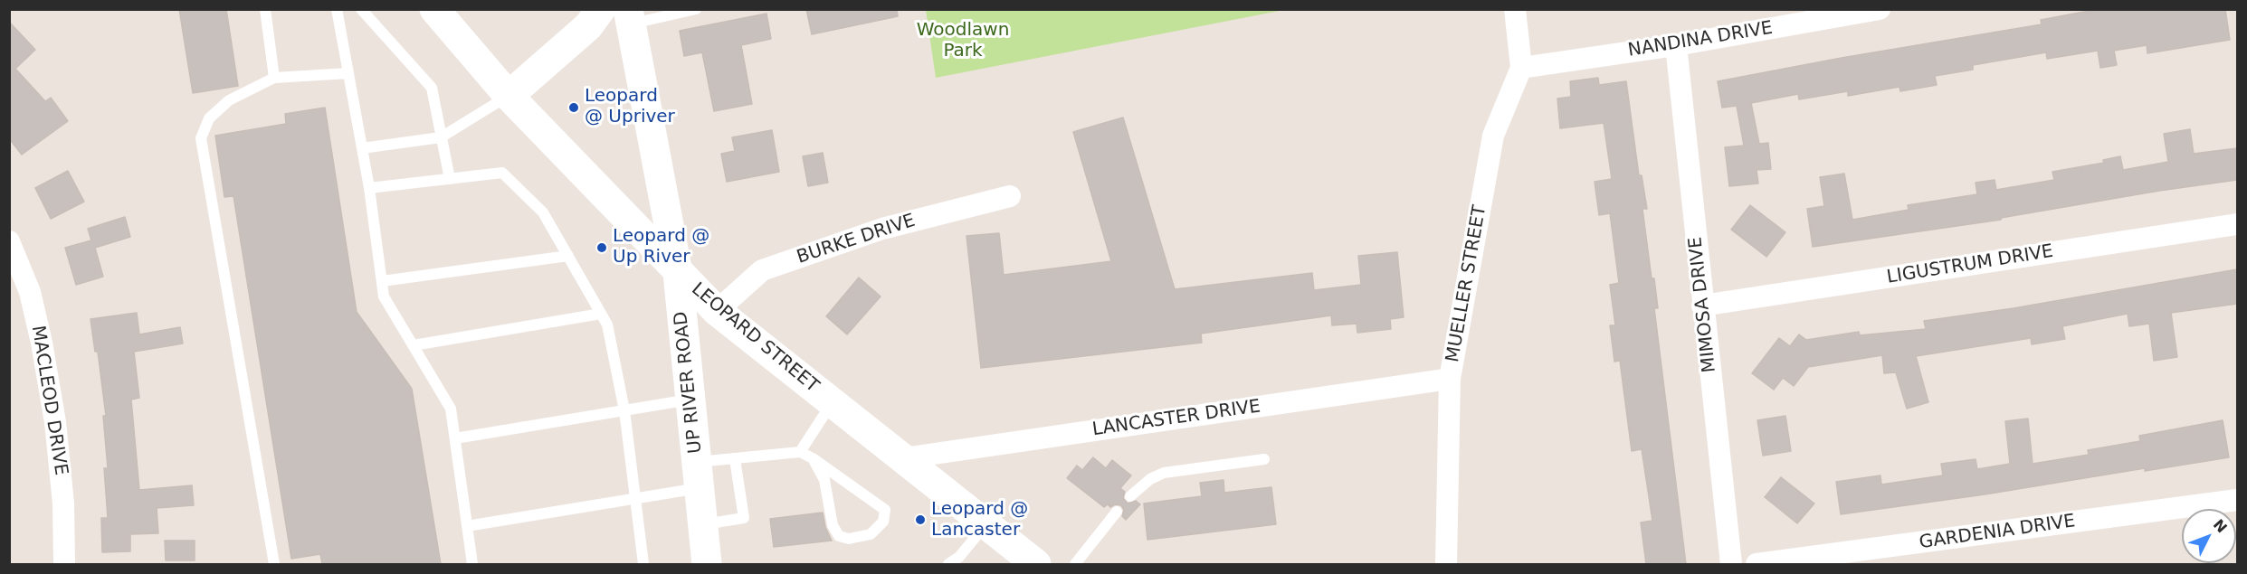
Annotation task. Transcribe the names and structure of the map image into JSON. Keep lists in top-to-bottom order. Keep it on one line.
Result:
{"streets":{"main road":["LEOPARD STREET","UP RIVER ROAD"],"street":["NANDINA DRIVE","BURKE DRIVE","LIGUSTRUM DRIVE","MUELLER STREET","MIMOSA DRIVE","MACLEOD DRIVE","LANCASTER DRIVE","GARDENIA DRIVE"]},"crossings":[["NANDINA DRIVE","MUELLER STREET"],["NANDINA DRIVE","MIMOSA DRIVE"],["BURKE DRIVE","LEOPARD STREET"],["LIGUSTRUM DRIVE","MIMOSA DRIVE"],["MUELLER STREET","LANCASTER DRIVE"],["LEOPARD STREET","UP RIVER ROAD"],["LEOPARD STREET","LANCASTER DRIVE"]],"parks":["Woodlawn Park"],"places":["Leopard @ Upriver","Leopard @ Up River","Leopard @ Lancaster"],"north":"top right"}
